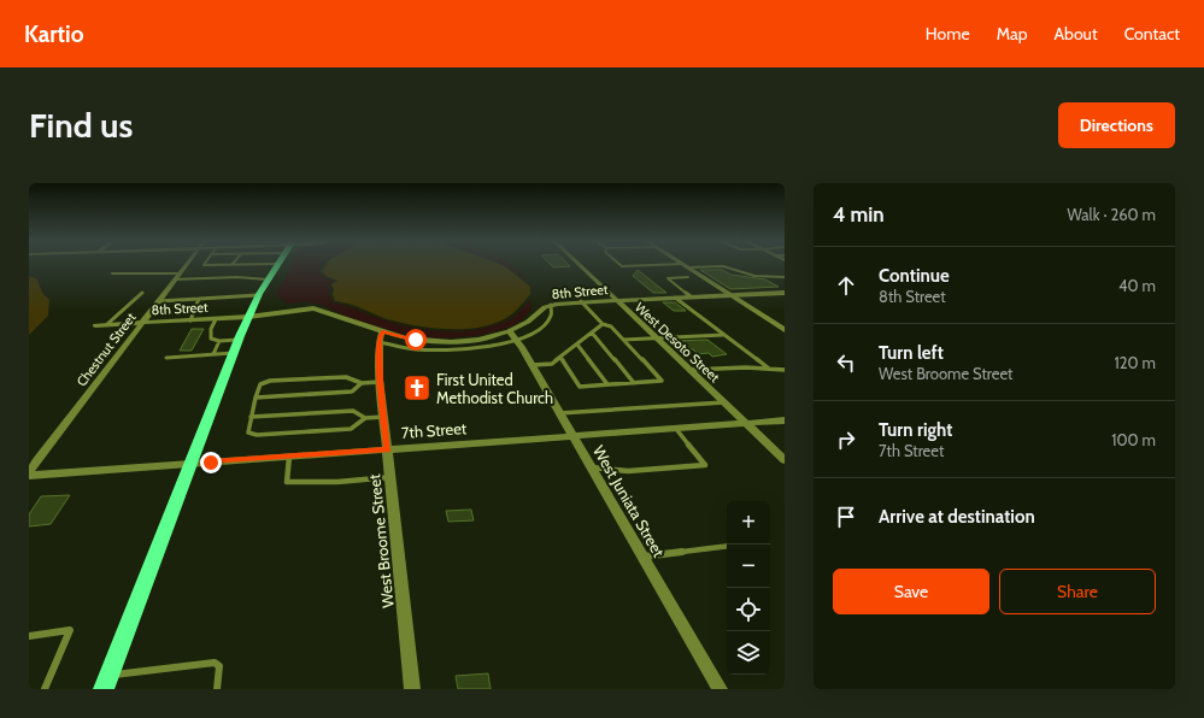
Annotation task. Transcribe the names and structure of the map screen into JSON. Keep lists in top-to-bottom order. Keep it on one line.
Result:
{"streets":{"street":["8th Street","West Desoto Street","Chestnut Street","7th Street","West Juniata Street","West Broome Street"]},"crossings":[["8th Street","West Desoto Street"],["8th Street","Chestnut Street"],["8th Street","West Juniata Street"],["8th Street","West Broome Street"],["West Desoto Street","7th Street"],["Chestnut Street","7th Street"],["7th Street","West Juniata Street"],["7th Street","West Broome Street"]],"places":{"church":["First United Methodist Church"]},"page":{"header":"Kartio","nav":["Home","Map","About","Contact"],"buttons":["Directions",["Save","Share"]],"title":"Find us","heading":["4 min","Walk · 260 m"],"list":[["Continue","8th Street","40 m"],["Turn left","West Broome Street","120 m"],["Turn right","7th Street","100 m"],"Arrive at destination"],"map_buttons":["+","−"]}}
